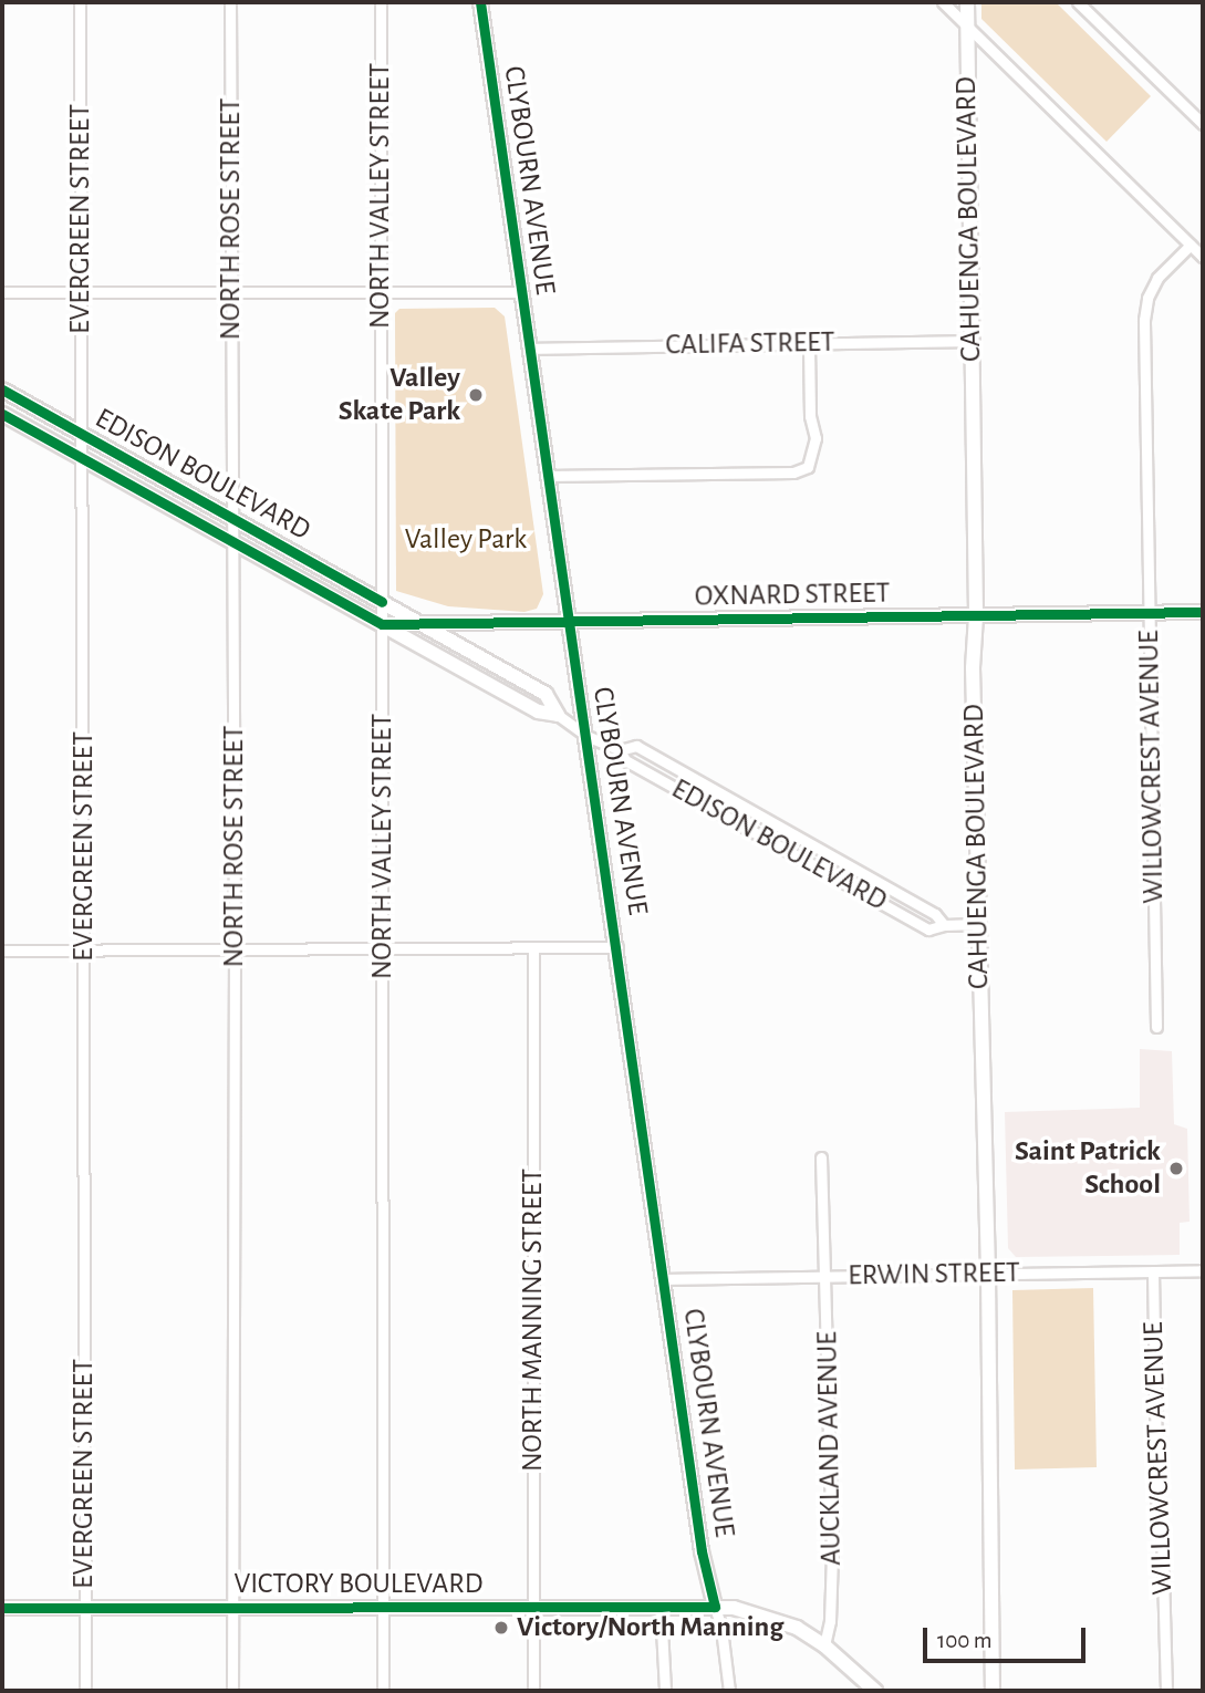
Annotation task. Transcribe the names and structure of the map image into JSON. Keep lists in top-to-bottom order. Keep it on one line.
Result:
{"streets":{"main road":["CLYBOURN AVENUE","CAHUENGA BOULEVARD","EDISON BOULEVARD","OXNARD STREET","VICTORY BOULEVARD"],"street":["NORTH VALLEY STREET","EVERGREEN STREET","NORTH ROSE STREET","CALIFA STREET","WILLOWCREST AVENUE","ERWIN STREET","NORTH MANNING STREET","AUCKLAND AVENUE"]},"crossings":[["CLYBOURN AVENUE","CALIFA STREET"],["CLYBOURN AVENUE","EDISON BOULEVARD"],["CLYBOURN AVENUE","OXNARD STREET"],["CLYBOURN AVENUE","ERWIN STREET"],["CLYBOURN AVENUE","VICTORY BOULEVARD"],["NORTH VALLEY STREET","EDISON BOULEVARD"],["NORTH VALLEY STREET","OXNARD STREET"],["NORTH VALLEY STREET","VICTORY BOULEVARD"],["EVERGREEN STREET","EDISON BOULEVARD"],["EVERGREEN STREET","VICTORY BOULEVARD"],["NORTH ROSE STREET","EDISON BOULEVARD"],["NORTH ROSE STREET","VICTORY BOULEVARD"],["CAHUENGA BOULEVARD","CALIFA STREET"],["CAHUENGA BOULEVARD","EDISON BOULEVARD"],["CAHUENGA BOULEVARD","OXNARD STREET"],["CAHUENGA BOULEVARD","ERWIN STREET"],["EDISON BOULEVARD","OXNARD STREET"],["OXNARD STREET","WILLOWCREST AVENUE"],["WILLOWCREST AVENUE","ERWIN STREET"],["ERWIN STREET","AUCKLAND AVENUE"],["NORTH MANNING STREET","VICTORY BOULEVARD"],["AUCKLAND AVENUE","VICTORY BOULEVARD"]],"parks":["Valley Park"],"places":["Valley Skate Park","Saint Patrick School","Victory/North Manning"],"scale_bar":"100 m"}
